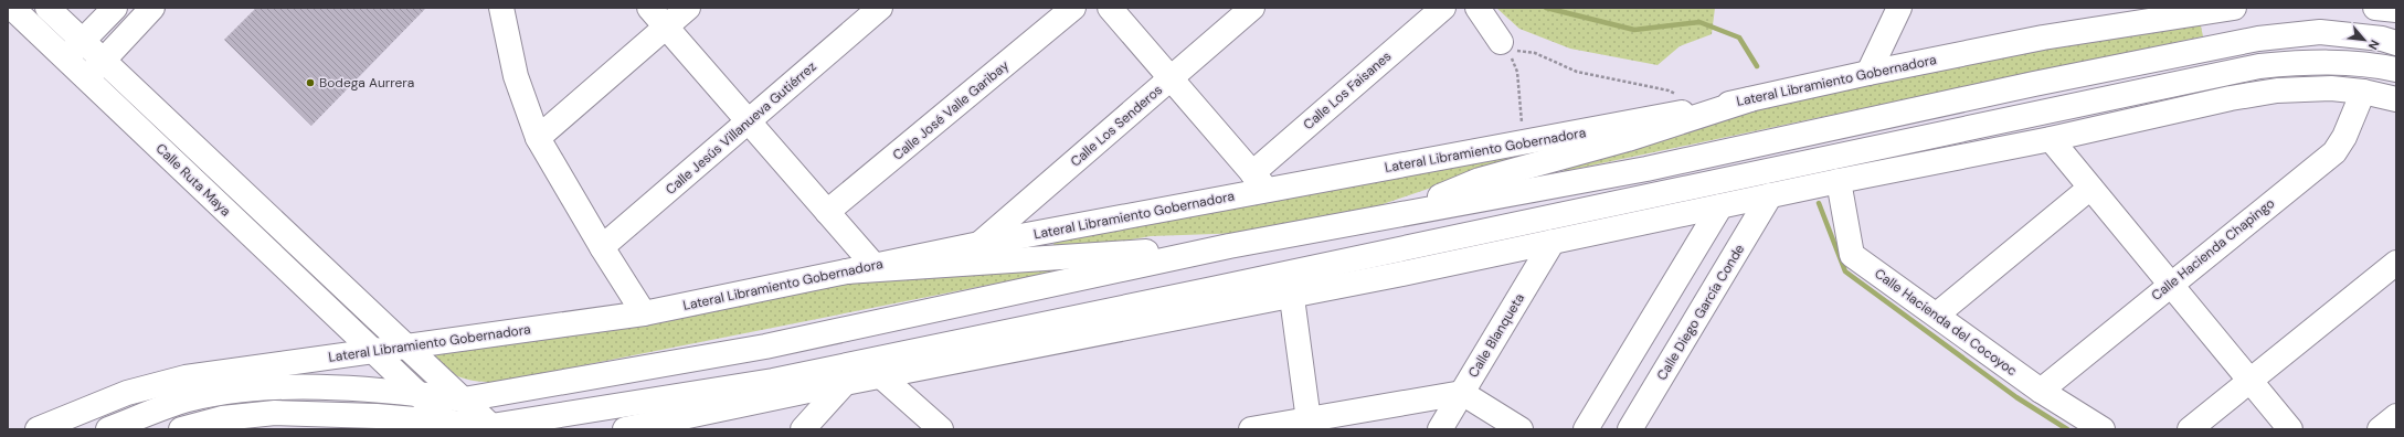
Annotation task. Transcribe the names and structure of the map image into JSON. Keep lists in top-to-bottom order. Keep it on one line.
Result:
{"streets":{"main road":["Lateral Libramiento Gobernadora","Calle Los Faisanes","Calle José Valle Garibay","Calle Los Senderos","Calle Jesús Villanueva Gutiérrez","Calle Ruta Maya","Calle Hacienda Chapingo","Calle Diego García Conde","Calle Hacienda del Cocoyoc","Calle Blanqueta"]},"crossings":[["Lateral Libramiento Gobernadora","Calle Los Faisanes"],["Lateral Libramiento Gobernadora","Calle Los Senderos"],["Lateral Libramiento Gobernadora","Calle Ruta Maya"],["Calle Hacienda Chapingo","Calle Hacienda del Cocoyoc"]],"places":["Bodega Aurrera"],"north":"bottom right"}
